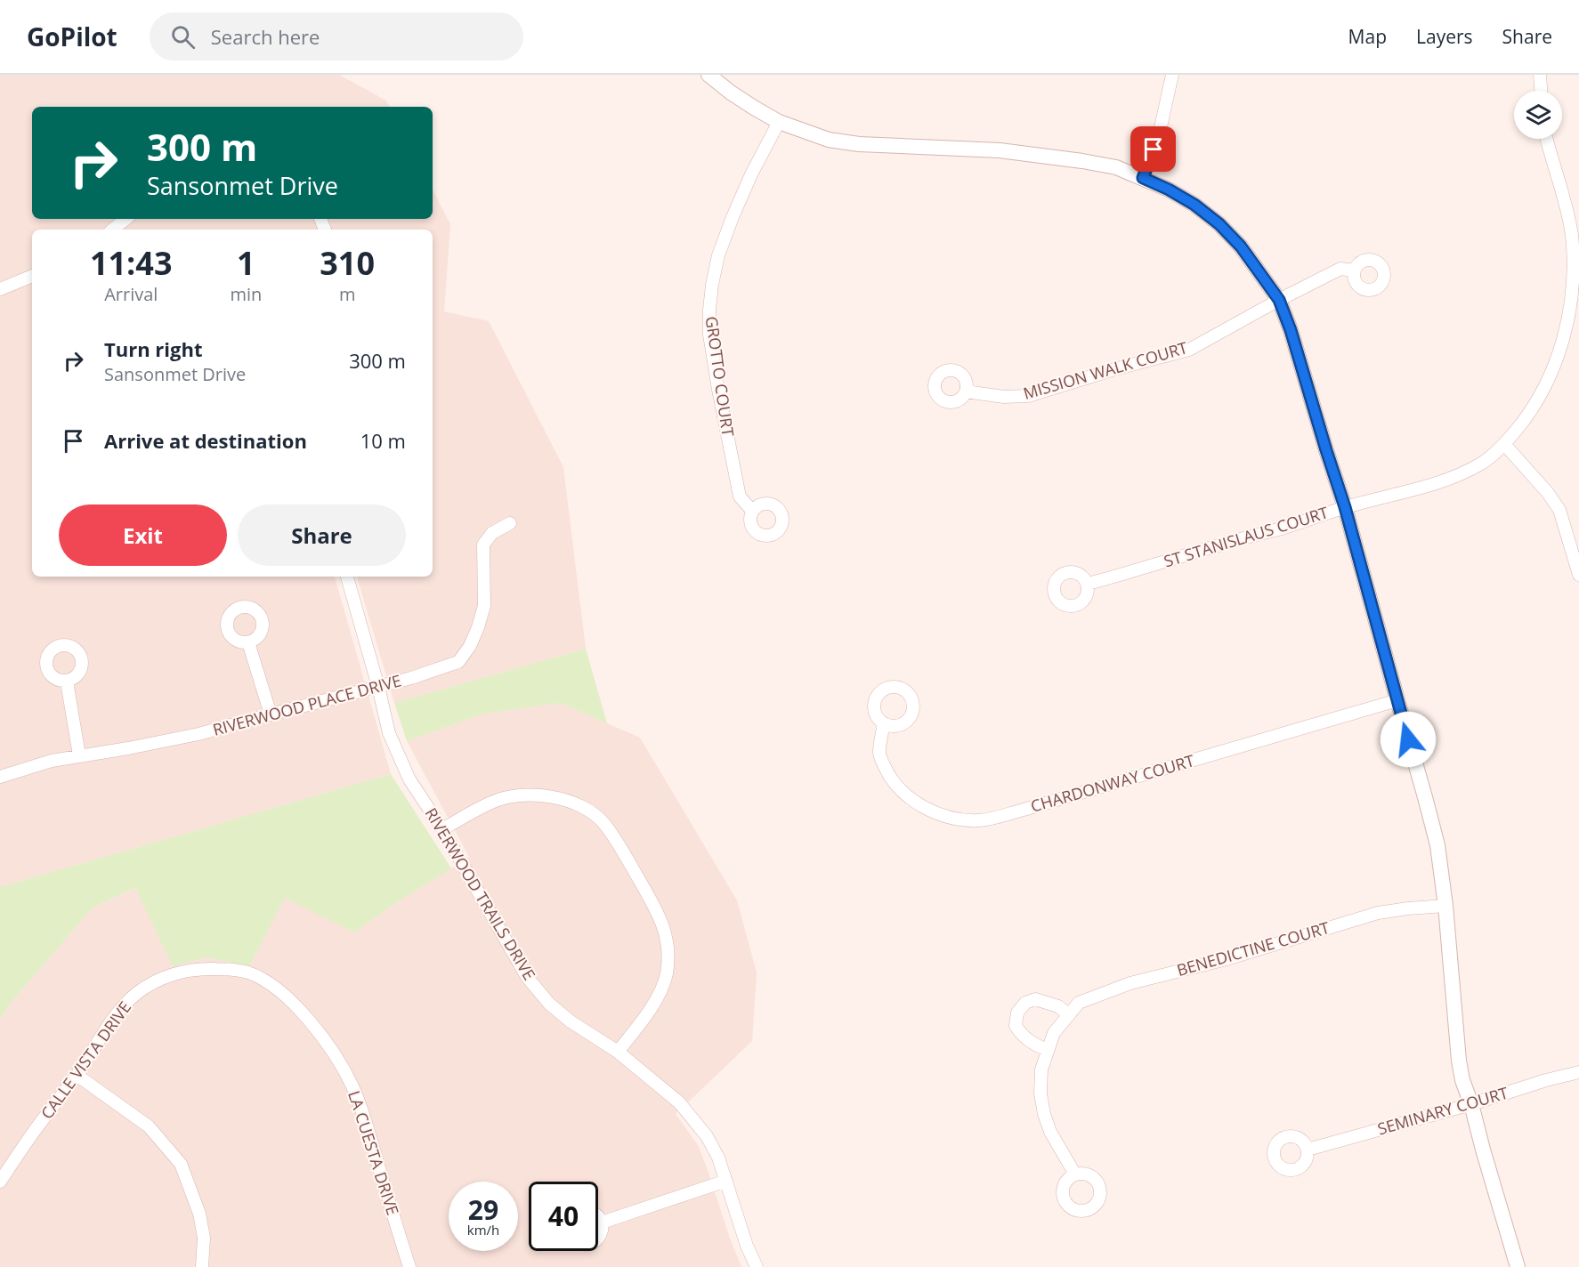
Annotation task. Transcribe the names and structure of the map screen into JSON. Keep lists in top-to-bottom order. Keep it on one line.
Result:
{"streets":{"street":["MISSION WALK COURT","GROTTO COURT","ST STANISLAUS COURT","RIVERWOOD PLACE DRIVE","CHARDONWAY COURT","RIVERWOOD TRAILS DRIVE","BENEDICTINE COURT","CALLE VISTA DRIVE","SEMINARY COURT","LA CUESTA DRIVE"]},"crossings":[["RIVERWOOD PLACE DRIVE","RIVERWOOD TRAILS DRIVE"],["CALLE VISTA DRIVE","LA CUESTA DRIVE"]],"page":{"header":"GoPilot","search":"Search here","nav":["Map","Layers","Share"],"turn":["300 m","Sansonmet Drive"],"eta":["11:43","Arrival","1","min","310","m"],"list":[{"name":"Turn right","note":"Sansonmet Drive","value":"300 m"},{"name":"Arrive at destination","value":"10 m"}],"buttons":["Exit","Share"],"speed":"29 km/h","limit":"40"}}
